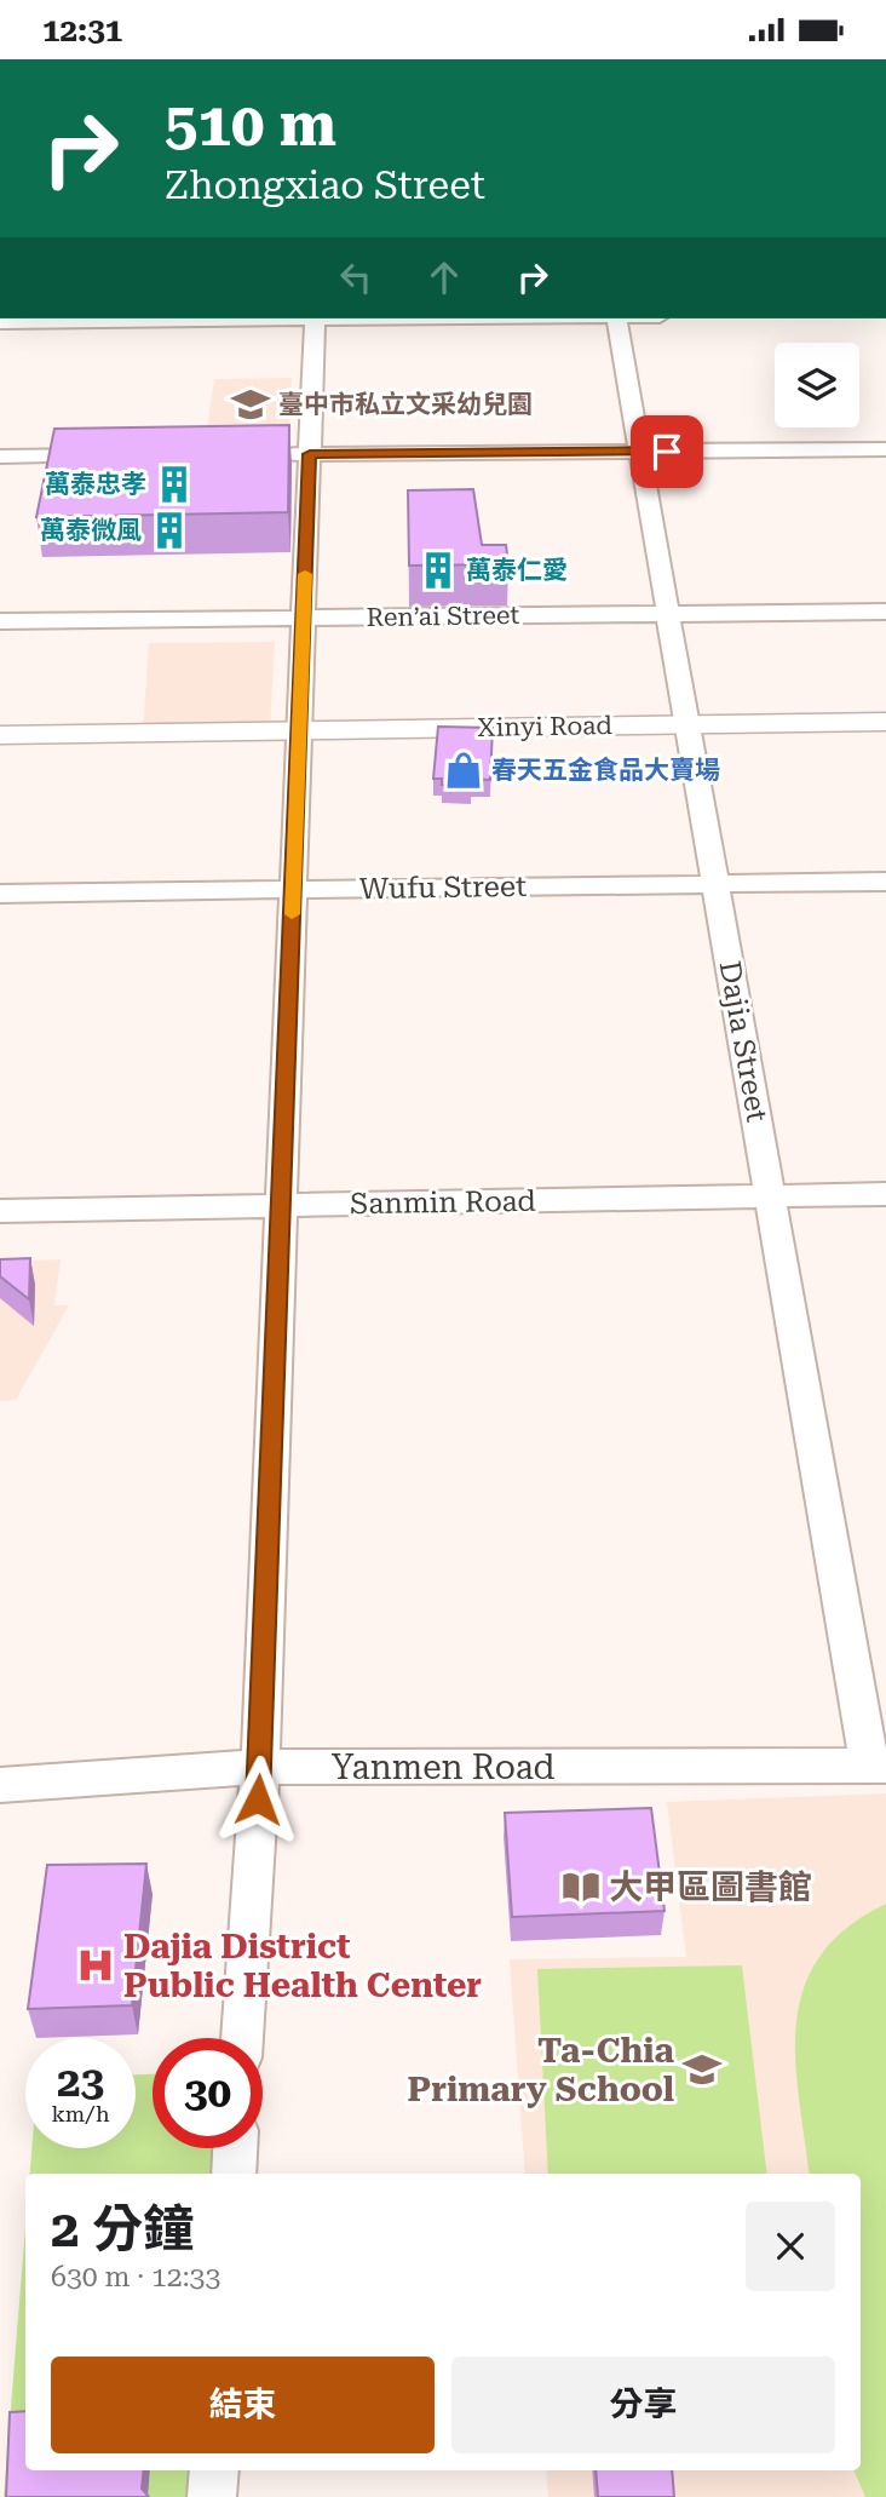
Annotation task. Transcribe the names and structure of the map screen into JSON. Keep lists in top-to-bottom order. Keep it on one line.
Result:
{"streets":{"street":["Ren’ai Street","Xinyi Road","Wufu Street","Dajia Street","Sanmin Road","Yanmen Road"]},"crossings":[["Ren’ai Street","Dajia Street"],["Xinyi Road","Dajia Street"],["Wufu Street","Dajia Street"],["Dajia Street","Sanmin Road"],["Dajia Street","Yanmen Road"]],"places":{"school or university":["臺中市私立文采幼兒園","Ta-Chia Primary School"],"building":["萬泰忠孝","萬泰微風","萬泰仁愛"],"shop":["春天五金食品大賣場"],"library":["大甲區圖書館"],"hospital":["Dajia District Public Health Center"]},"page":{"status":"12:31","turn":["510 m","Zhongxiao Street"],"speed":"23 km/h","limit":"30","heading":["2 分鐘","630 m · 12:33"],"buttons":["結束","分享"]}}
